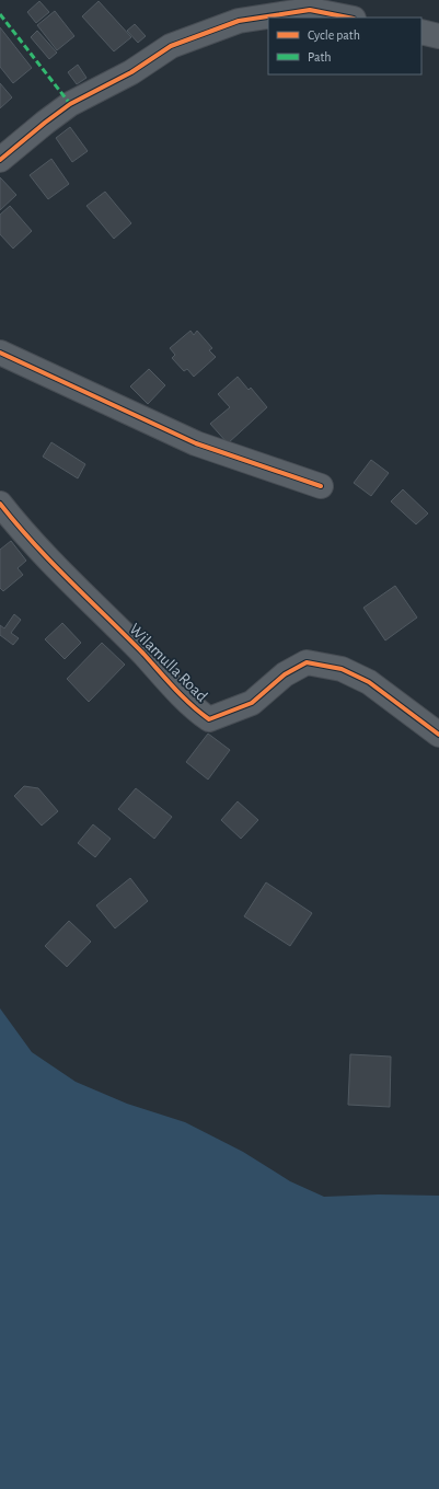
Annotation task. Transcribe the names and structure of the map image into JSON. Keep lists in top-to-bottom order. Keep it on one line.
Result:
{"streets":{"street":["Wilamulla Road"]},"legend":["Cycle path","Path"]}
